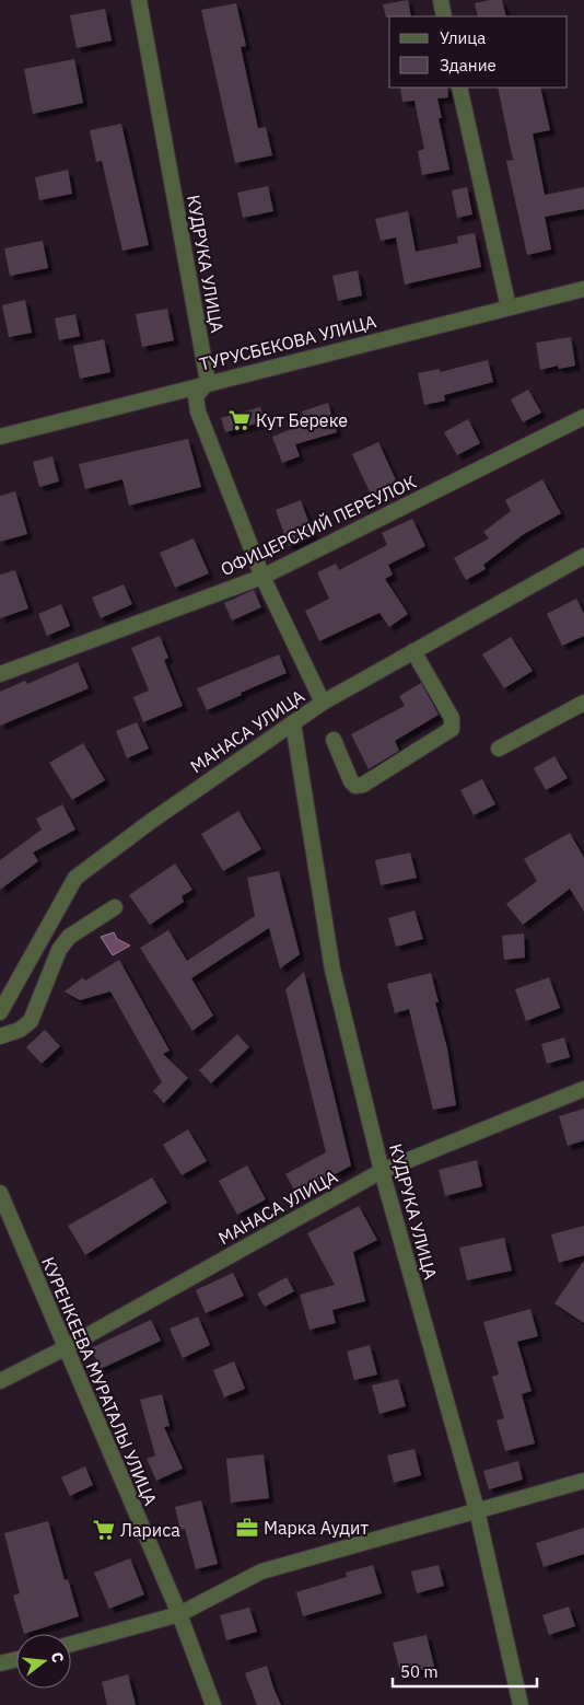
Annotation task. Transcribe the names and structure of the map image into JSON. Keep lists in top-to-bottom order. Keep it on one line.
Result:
{"streets":{"street":["КУДРУКА УЛИЦА","ТУРУСБЕКОВА УЛИЦА","ОФИЦЕРСКИЙ ПЕРЕУЛОК","МАНАСА УЛИЦА","КУРЕНКЕЕВА МУРАТАЛЫ УЛИЦА"]},"crossings":[["КУДРУКА УЛИЦА","ТУРУСБЕКОВА УЛИЦА"],["КУДРУКА УЛИЦА","МАНАСА УЛИЦА"],["МАНАСА УЛИЦА","КУРЕНКЕЕВА МУРАТАЛЫ УЛИЦА"]],"places":{"supermarket":["Кут Береке","Лариса"],"office":["Марка Аудит"]},"legend":["Улица","Здание"],"scale_bar":"50 m","north":"right"}
